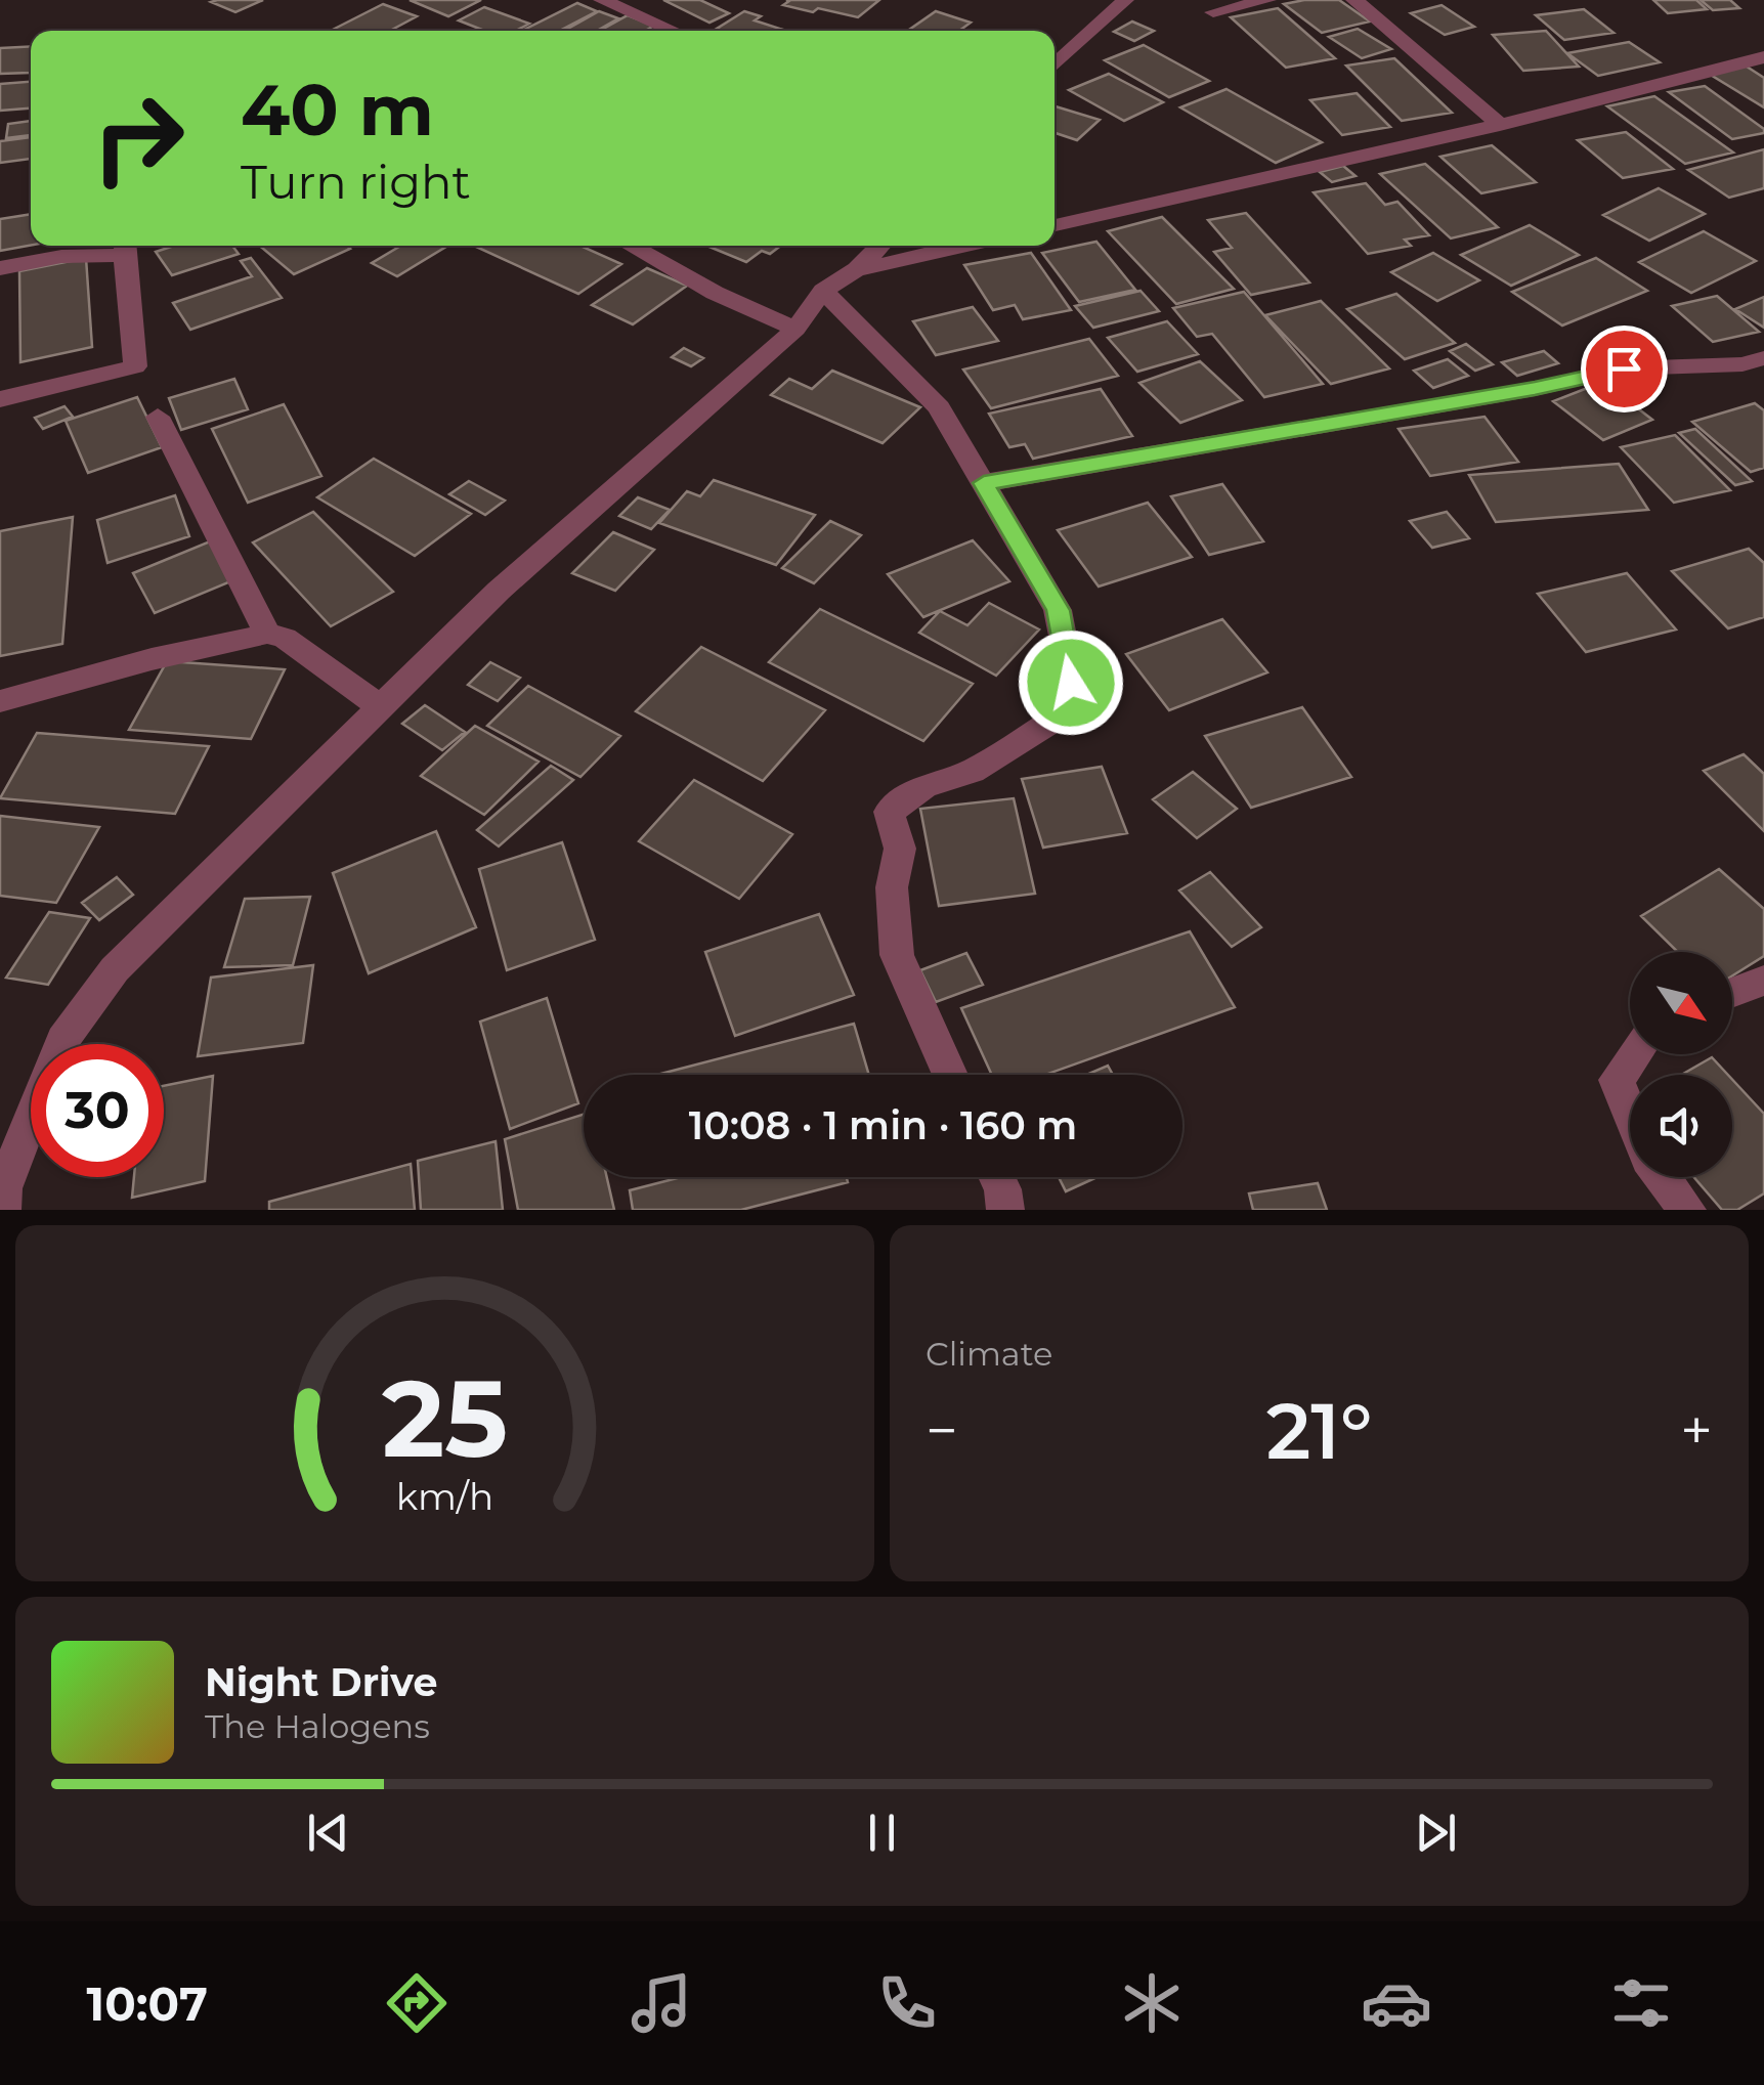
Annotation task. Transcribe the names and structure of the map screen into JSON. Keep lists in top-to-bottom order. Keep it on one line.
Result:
{"north":"bottom right","page":{"turn":["40 m","Turn right"],"limit":"30","trip":"10:08 · 1 min · 160 m","tile":"Climate","heat":["−","21°","+"],"song":["Night Drive","The Halogens"],"tabs":"10:07","gauge":["25","km/h"]}}
